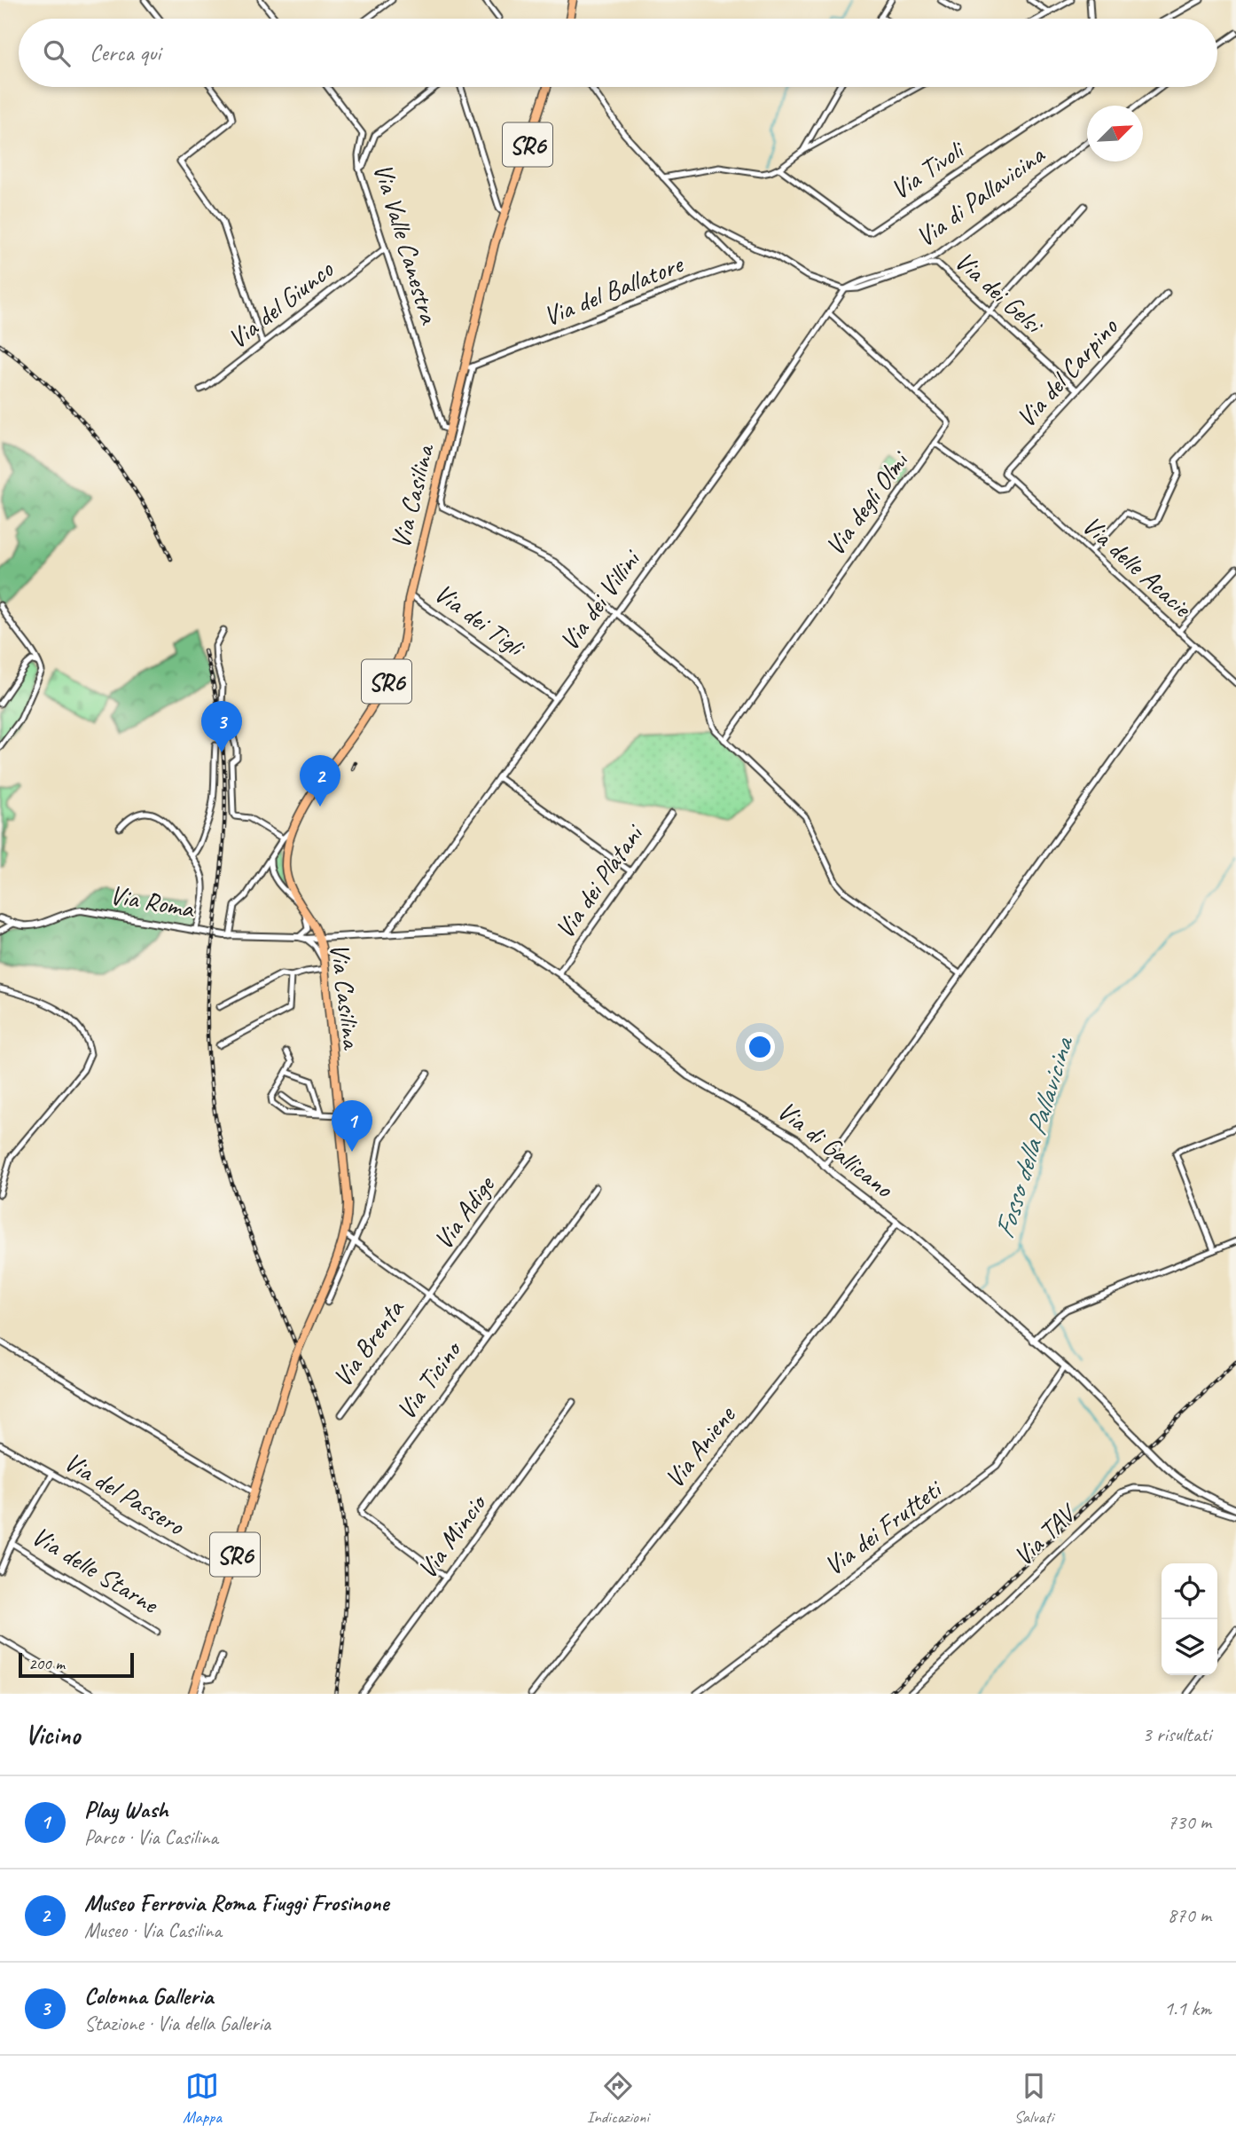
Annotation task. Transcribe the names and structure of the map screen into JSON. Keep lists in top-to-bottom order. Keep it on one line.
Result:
{"streets":{"main road":["SR6","Via Casilina"],"street":["Via Tivoli","Via di Pallavicina","Via Valle Canestra","Via del Ballatore","Via dei Gelsi","Via del Giunco","Via del Carpino","Via degli Olmi","Via delle Acacie","Via dei Villini","Via dei Tigli","Via dei Platani","Via Roma","Via di Gallicano","Via Adige","Via Brenta","Via Ticino","Via Aniene","Via del Passero","Via dei Frutteti","Via TAV","Via Mincio","Via delle Starne"]},"crossings":[["Via di Pallavicina","Via dei Gelsi"],["Via di Pallavicina","Via dei Villini"],["Via Valle Canestra","Via del Giunco"],["Via Valle Canestra","Via Casilina"],["Via del Ballatore","Via Casilina"],["Via dei Gelsi","Via del Carpino"],["Via dei Gelsi","Via dei Villini"],["Via del Carpino","Via delle Acacie"],["Via Casilina","Via dei Tigli"],["Via Casilina","Via Roma"],["Via Casilina","Via di Gallicano"],["Via Casilina","Via del Passero"],["Via degli Olmi","Via dei Villini"],["Via dei Villini","Via dei Tigli"],["Via dei Villini","Via di Gallicano"],["Via dei Platani","Via di Gallicano"],["Via Roma","Via di Gallicano"],["Via di Gallicano","Via Aniene"],["Via di Gallicano","Via dei Frutteti"],["Via Adige","Via Brenta"],["Via Ticino","Via Mincio"]],"water":["Fosso della Pallavicina"],"scale_bar":"200 m","north":"top right","page":{"search":"Cerca qui","pins":["3","2","1"],"scale":"200 m","heading":["Vicino","3 risultati"],"list":[{"mark":"1","name":"Play Wash","note":"Parco · Via Casilina","value":"730 m"},{"mark":"2","name":"Museo Ferrovia Roma Fiuggi Frosinone","note":"Museo · Via Casilina","value":"870 m"},{"mark":"3","name":"Colonna Galleria","note":"Stazione · Via della Galleria","value":"1.1 km"}],"nav":["Mappa","Indicazioni","Salvati"]}}
